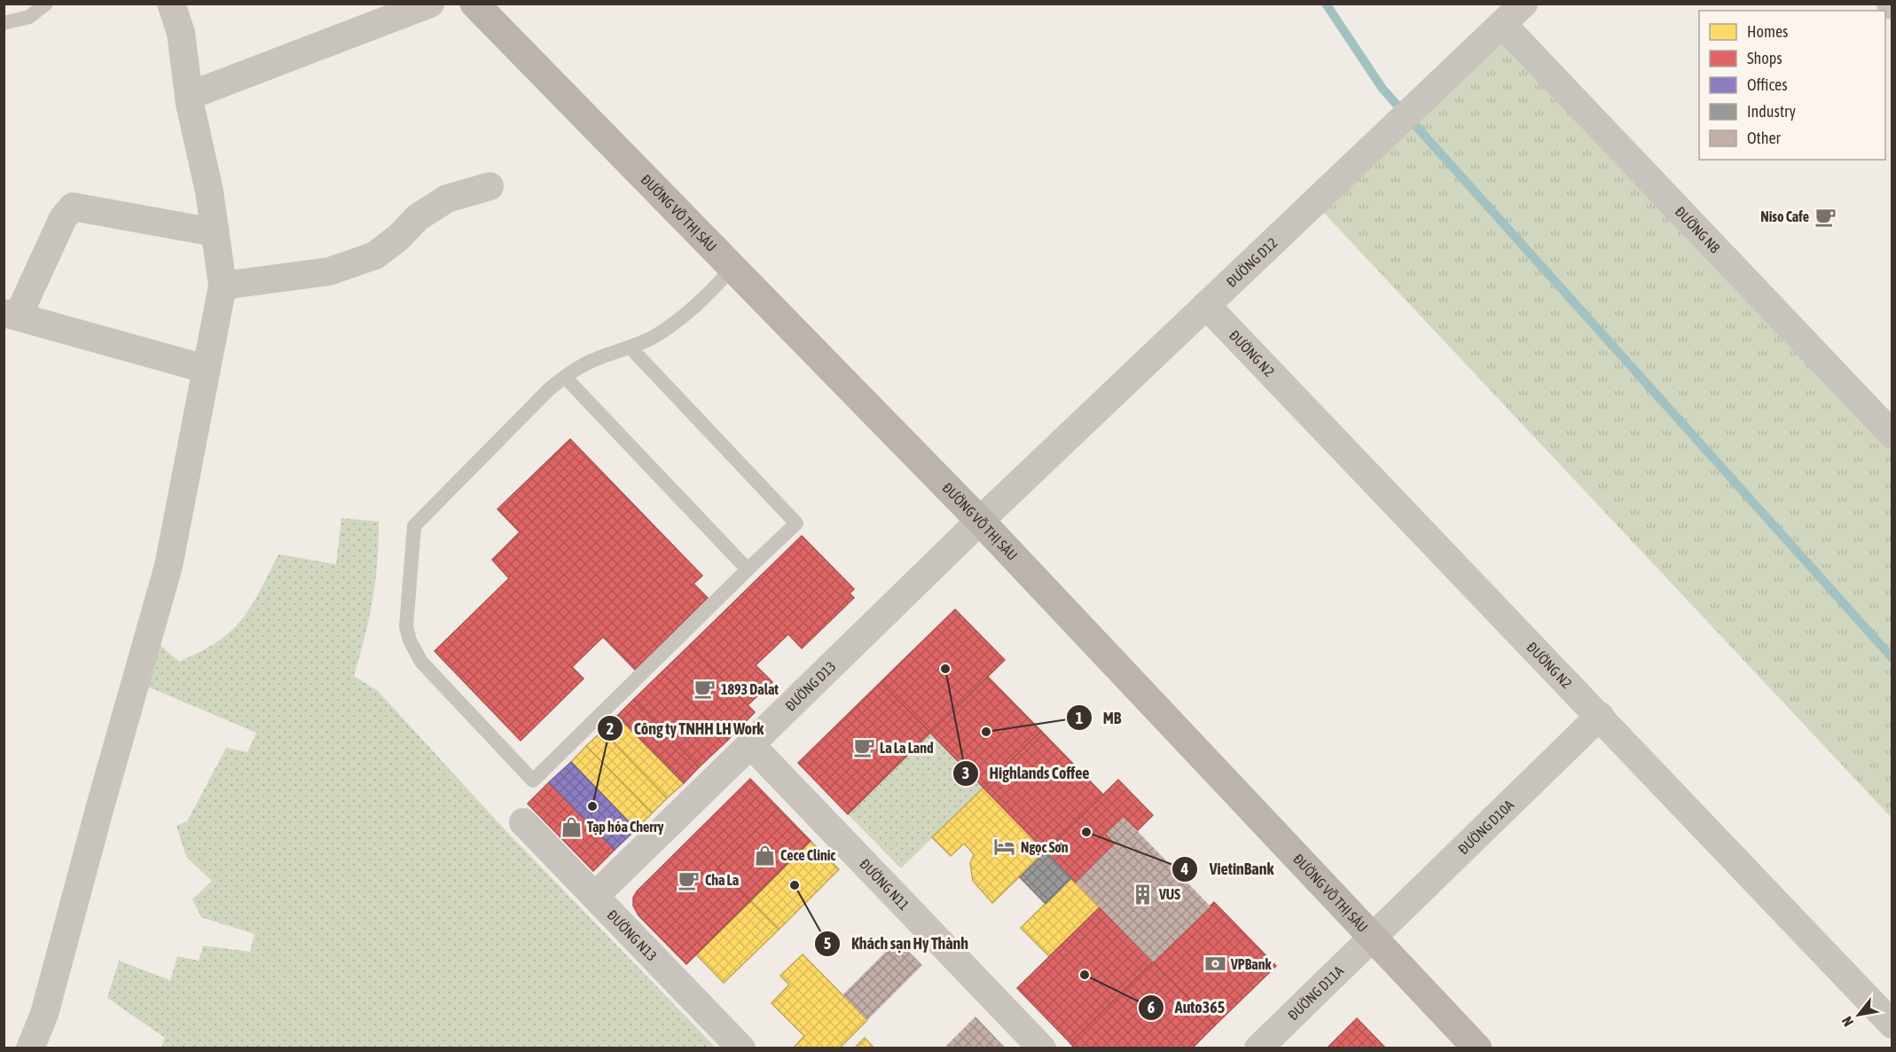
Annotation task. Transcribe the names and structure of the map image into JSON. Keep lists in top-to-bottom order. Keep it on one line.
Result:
{"streets":{"main road":["ĐƯỜNG VÕ THỊ SÁU"],"street":["ĐƯỜNG N8","ĐƯỜNG D12","ĐƯỜNG N2","ĐƯỜNG D13","ĐƯỜNG D10A","ĐƯỜNG N11","ĐƯỜNG N13","ĐƯỜNG D11A"]},"crossings":[["ĐƯỜNG VÕ THỊ SÁU","ĐƯỜNG D12"],["ĐƯỜNG VÕ THỊ SÁU","ĐƯỜNG D13"],["ĐƯỜNG VÕ THỊ SÁU","ĐƯỜNG D10A"],["ĐƯỜNG VÕ THỊ SÁU","ĐƯỜNG D11A"],["ĐƯỜNG N8","ĐƯỜNG D12"],["ĐƯỜNG D12","ĐƯỜNG N2"],["ĐƯỜNG D12","ĐƯỜNG D13"],["ĐƯỜNG N2","ĐƯỜNG D10A"],["ĐƯỜNG D13","ĐƯỜNG N11"],["ĐƯỜNG D13","ĐƯỜNG N13"],["ĐƯỜNG D10A","ĐƯỜNG D11A"]],"places":{"cafe":["Niso Cafe","1893 Dalat","La La Land","Cha La"],"other":["Highlands Coffee","MB","Công ty TNHH LH Work","VietinBank","Khách sạn Hy Thành","Auto365"],"shop":["Tạp hóa Cherry","Cece Clinic"],"hotel":["Ngọc Sơn"],"building":["VUS"],"bank":["VPBank"]},"legend":["Homes","Shops","Offices","Industry","Other"],"north":"bottom left"}
